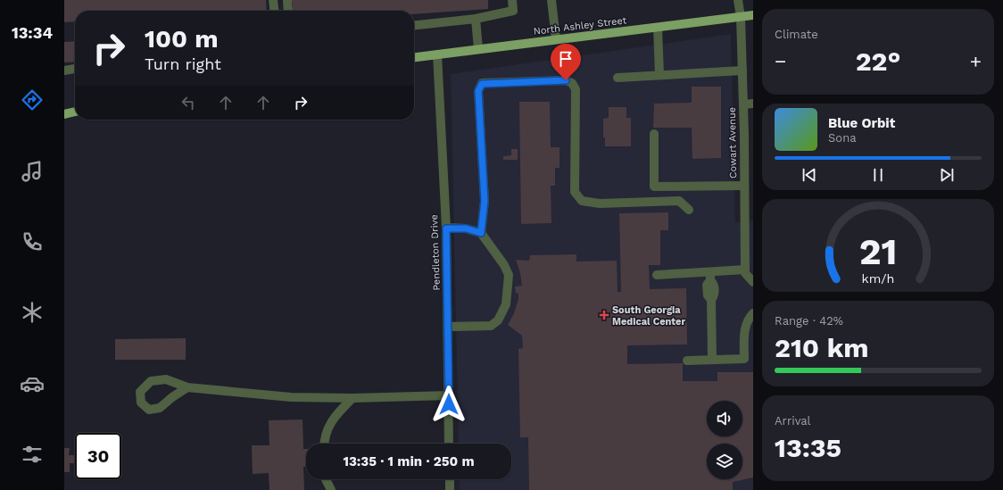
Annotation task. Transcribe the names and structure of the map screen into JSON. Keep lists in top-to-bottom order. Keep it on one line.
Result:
{"streets":{"main road":["North Ashley Street"],"street":["Cowart Avenue","Pendleton Drive"]},"crossings":[["North Ashley Street","Cowart Avenue"],["North Ashley Street","Pendleton Drive"]],"places":{"health":["South Georgia Medical Center"]},"page":{"tabs":"13:34","tile":["Climate",["Range · 42%","210 km"],["Arrival","13:35"]],"turn":["100 m","Turn right"],"heat":["−","22°","+"],"song":["Blue Orbit","Sona"],"limit":"30","trip":"13:35 · 1 min · 250 m","gauge":["21","km/h"]}}
